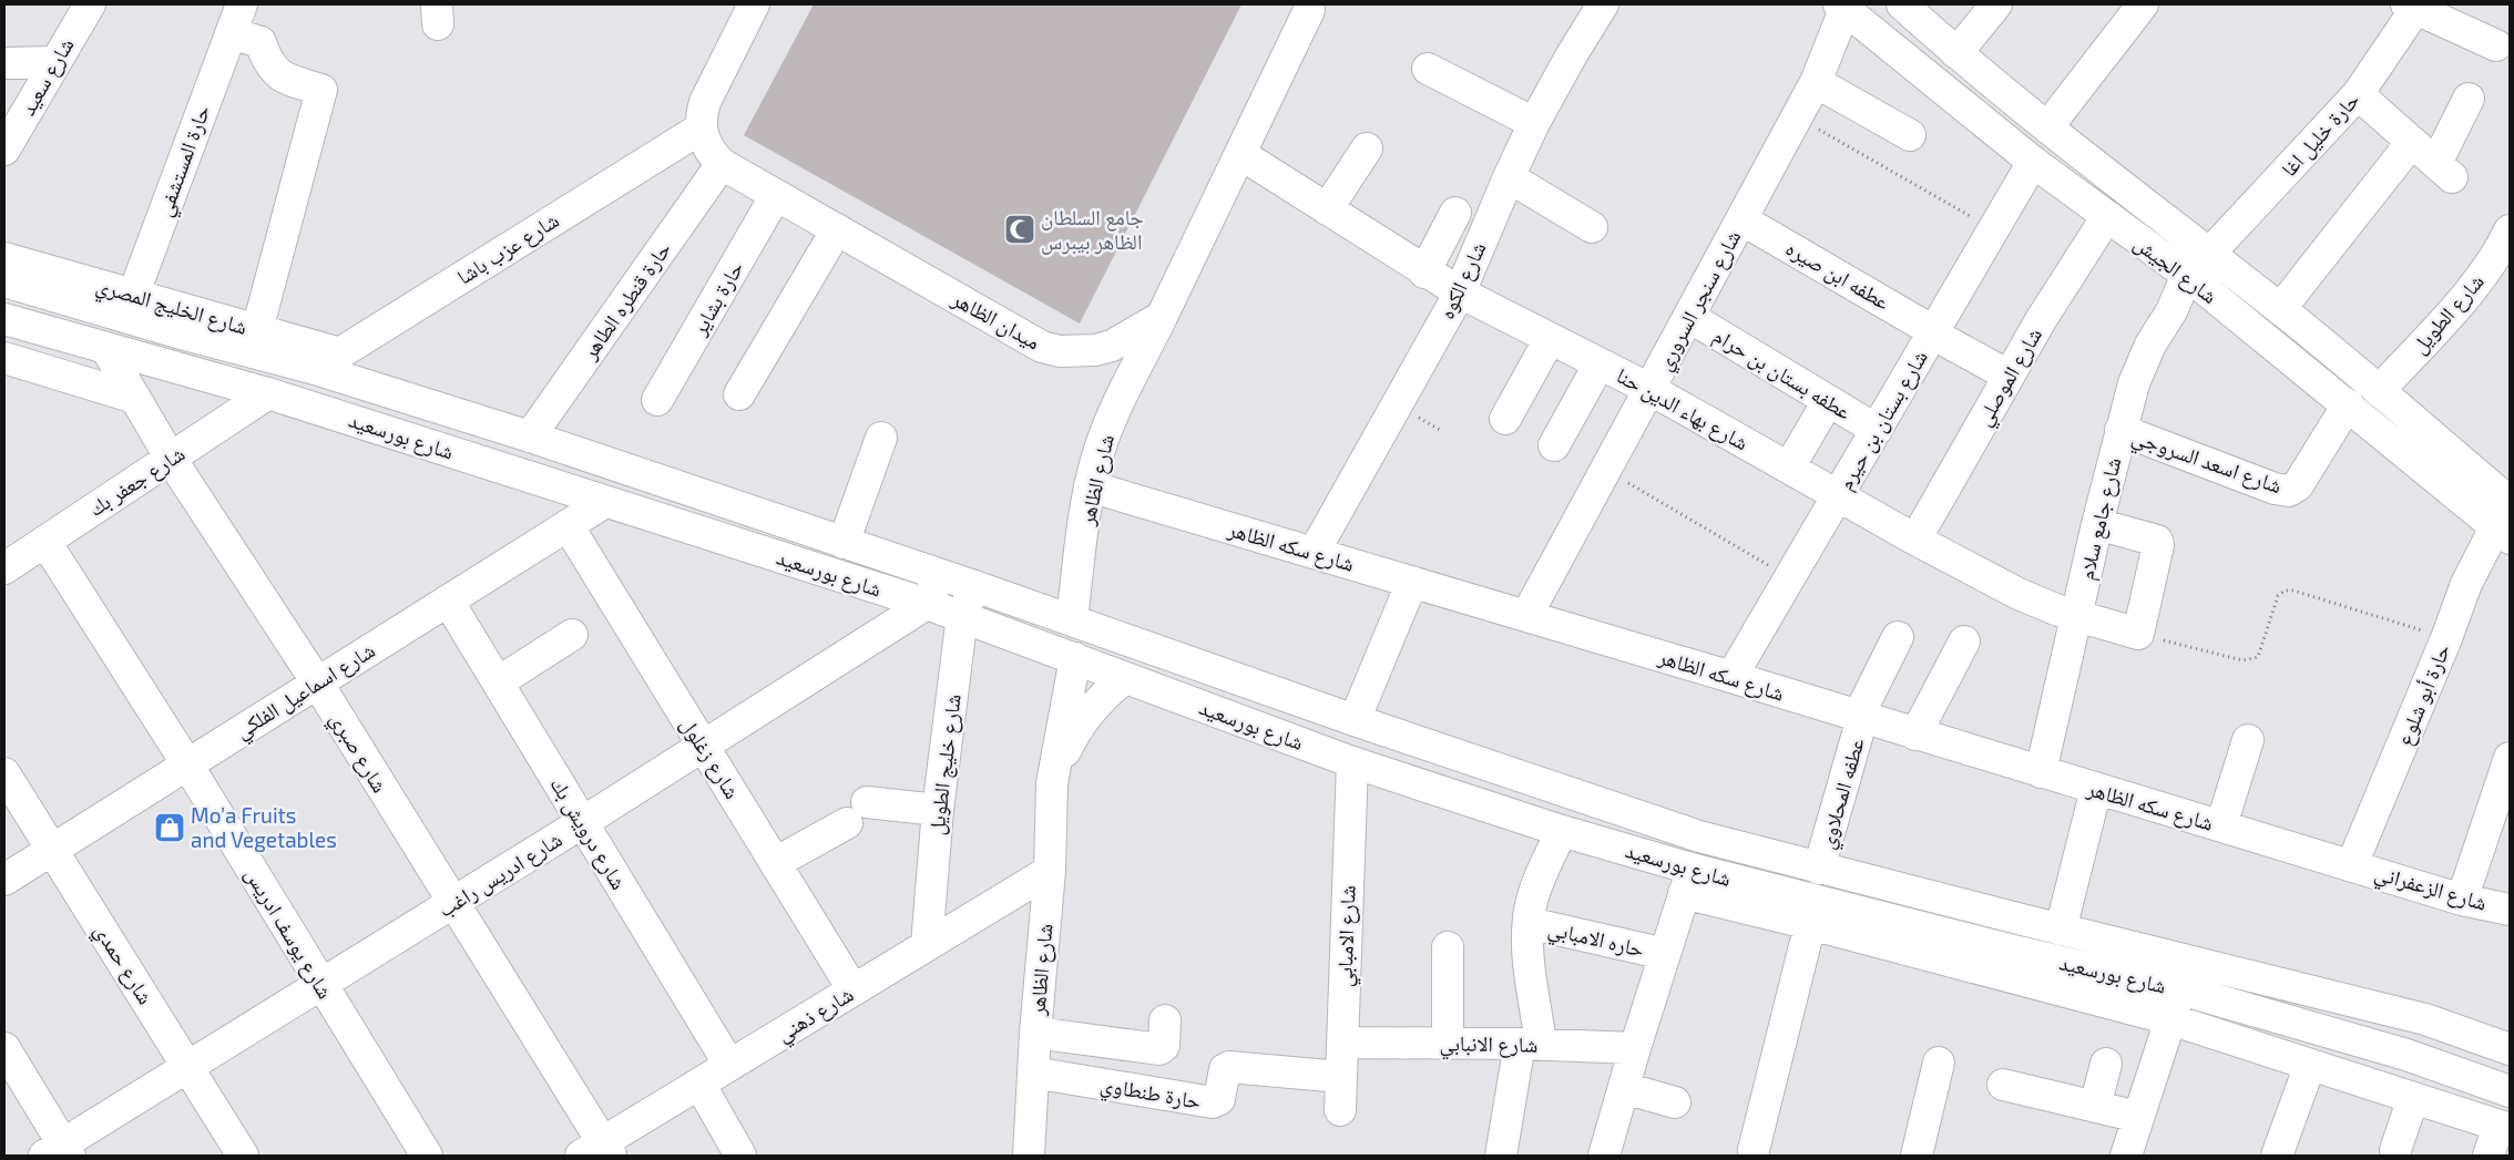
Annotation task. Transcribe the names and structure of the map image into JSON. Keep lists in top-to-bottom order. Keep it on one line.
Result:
{"streets":{"street":["شارع سعيد","حارة خليل اغا","حارة المستشفي","شارع عزب باشا","شارع الجيش","عطفه ابن صيره","شارع الكوه","حارة بشاير","حارة قنطره الطاهر","شارع سنجر السروري","شارع الخليج المصري","شارع الطويل","ميدان الظاهر","عطفه بستان بن حرام","شارع الموصلي","شارع بهاء الدين حنا","شارع بستان بن حيرم","شارع بورسعيد","شارع اسعد السروجي","شارع الظاهر","شارع جعفر بك","شارع جامع سلام","شارع سكه الظاهر","شارع اسماعيل الفلكي","حارة أبو شلوع","شارع صبري","شارع زغلول","شارع خليج الطويل","عطفه المحلاوي","شارع درويش بك","شارع ادريس راغب","شارع الزعفراني","شارع يوسف ادريس","شارع الامبابي","حاره الامبابي","شارع حمدي","شارع ذهني","شارع الانبابي","حارة طنطاوي"]},"crossings":[["حارة خليل اغا","شارع الجيش"],["حارة المستشفي","شارع الخليج المصري"],["حارة المستشفي","شارع بورسعيد"],["شارع عزب باشا","شارع الخليج المصري"],["شارع عزب باشا","ميدان الظاهر"],["شارع عزب باشا","شارع بورسعيد"],["شارع الجيش","شارع سنجر السروري"],["شارع الجيش","شارع الطويل"],["شارع الجيش","شارع الموصلي"],["شارع الجيش","شارع بستان بن حيرم"],["شارع الجيش","شارع اسعد السروجي"],["شارع الجيش","شارع جامع سلام"],["شارع الجيش","حارة أبو شلوع"],["عطفه ابن صيره","شارع سنجر السروري"],["عطفه ابن صيره","شارع الموصلي"],["عطفه ابن صيره","شارع بستان بن حيرم"],["شارع الكوه","شارع بهاء الدين حنا"],["شارع الكوه","شارع سكه الظاهر"],["حارة بشاير","ميدان الظاهر"],["حارة قنطره الطاهر","ميدان الظاهر"],["حارة قنطره الطاهر","شارع بورسعيد"],["شارع سنجر السروري","عطفه بستان بن حرام"],["شارع سنجر السروري","شارع بهاء الدين حنا"],["شارع سنجر السروري","شارع سكه الظاهر"],["شارع الخليج المصري","شارع بورسعيد"],["ميدان الظاهر","شارع الظاهر"],["عطفه بستان بن حرام","شارع بستان بن حيرم"],["شارع الموصلي","شارع بهاء الدين حنا"],["شارع بهاء الدين حنا","شارع بستان بن حيرم"],["شارع بهاء الدين حنا","شارع جامع سلام"],["شارع بستان بن حيرم","شارع سكه الظاهر"],["شارع بورسعيد","شارع الظاهر"],["شارع بورسعيد","شارع جعفر بك"],["شارع بورسعيد","شارع اسماعيل الفلكي"],["شارع بورسعيد","شارع صبري"],["شارع بورسعيد","شارع خليج الطويل"],["شارع بورسعيد","عطفه المحلاوي"],["شارع بورسعيد","شارع ادريس راغب"],["شارع بورسعيد","شارع الامبابي"],["شارع اسعد السروجي","شارع جامع سلام"],["شارع الظاهر","شارع سكه الظاهر"],["شارع الظاهر","شارع ذهني"],["شارع الظاهر","حارة طنطاوي"],["شارع جعفر بك","شارع صبري"],["شارع جعفر بك","شارع يوسف ادريس"],["شارع جامع سلام","شارع سكه الظاهر"],["شارع سكه الظاهر","حارة أبو شلوع"],["شارع سكه الظاهر","عطفه المحلاوي"],["شارع سكه الظاهر","شارع الزعفراني"],["شارع اسماعيل الفلكي","شارع صبري"],["شارع اسماعيل الفلكي","شارع زغلول"],["شارع اسماعيل الفلكي","شارع درويش بك"],["شارع اسماعيل الفلكي","شارع يوسف ادريس"],["شارع اسماعيل الفلكي","شارع حمدي"],["حارة أبو شلوع","شارع الزعفراني"],["شارع صبري","شارع ادريس راغب"],["شارع صبري","شارع ذهني"],["شارع زغلول","شارع ادريس راغب"],["شارع زغلول","شارع ذهني"],["شارع خليج الطويل","شارع ذهني"],["شارع درويش بك","شارع ادريس راغب"],["شارع درويش بك","شارع ذهني"],["شارع ادريس راغب","شارع يوسف ادريس"],["شارع ادريس راغب","شارع حمدي"],["شارع الامبابي","شارع الانبابي"],["شارع الامبابي","حارة طنطاوي"]],"places":{"mosque":["جامع السلطان الظاهر بيبرس"],"shop":["Mo’a Fruits and Vegetables"]}}
